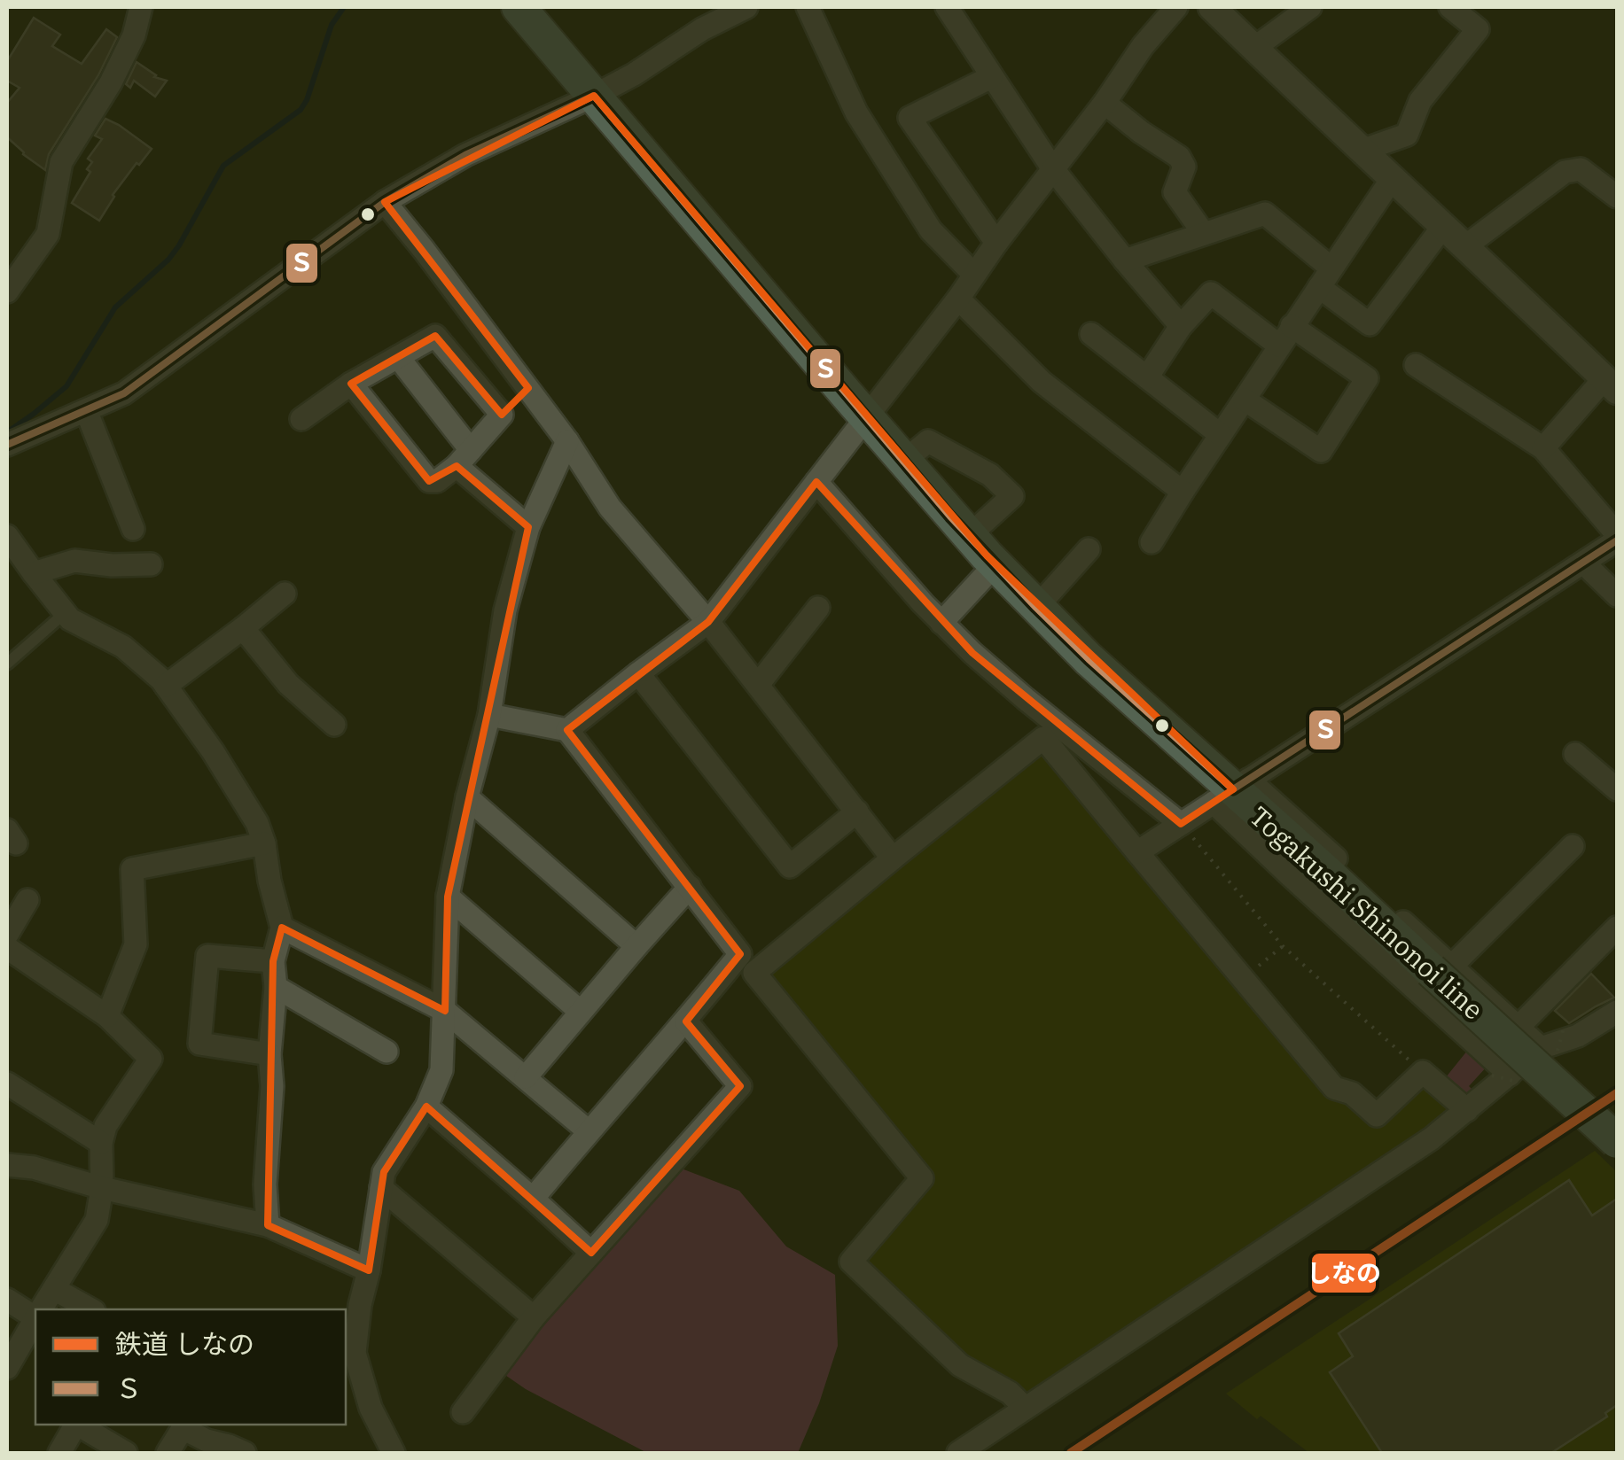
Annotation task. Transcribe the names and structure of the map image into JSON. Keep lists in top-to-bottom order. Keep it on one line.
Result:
{"streets":{"main road":["Togakushi Shinonoi line"]},"lines":["transit line Ｓ","rail line しなの"],"legend":["鉄道 しなの","Ｓ"]}
